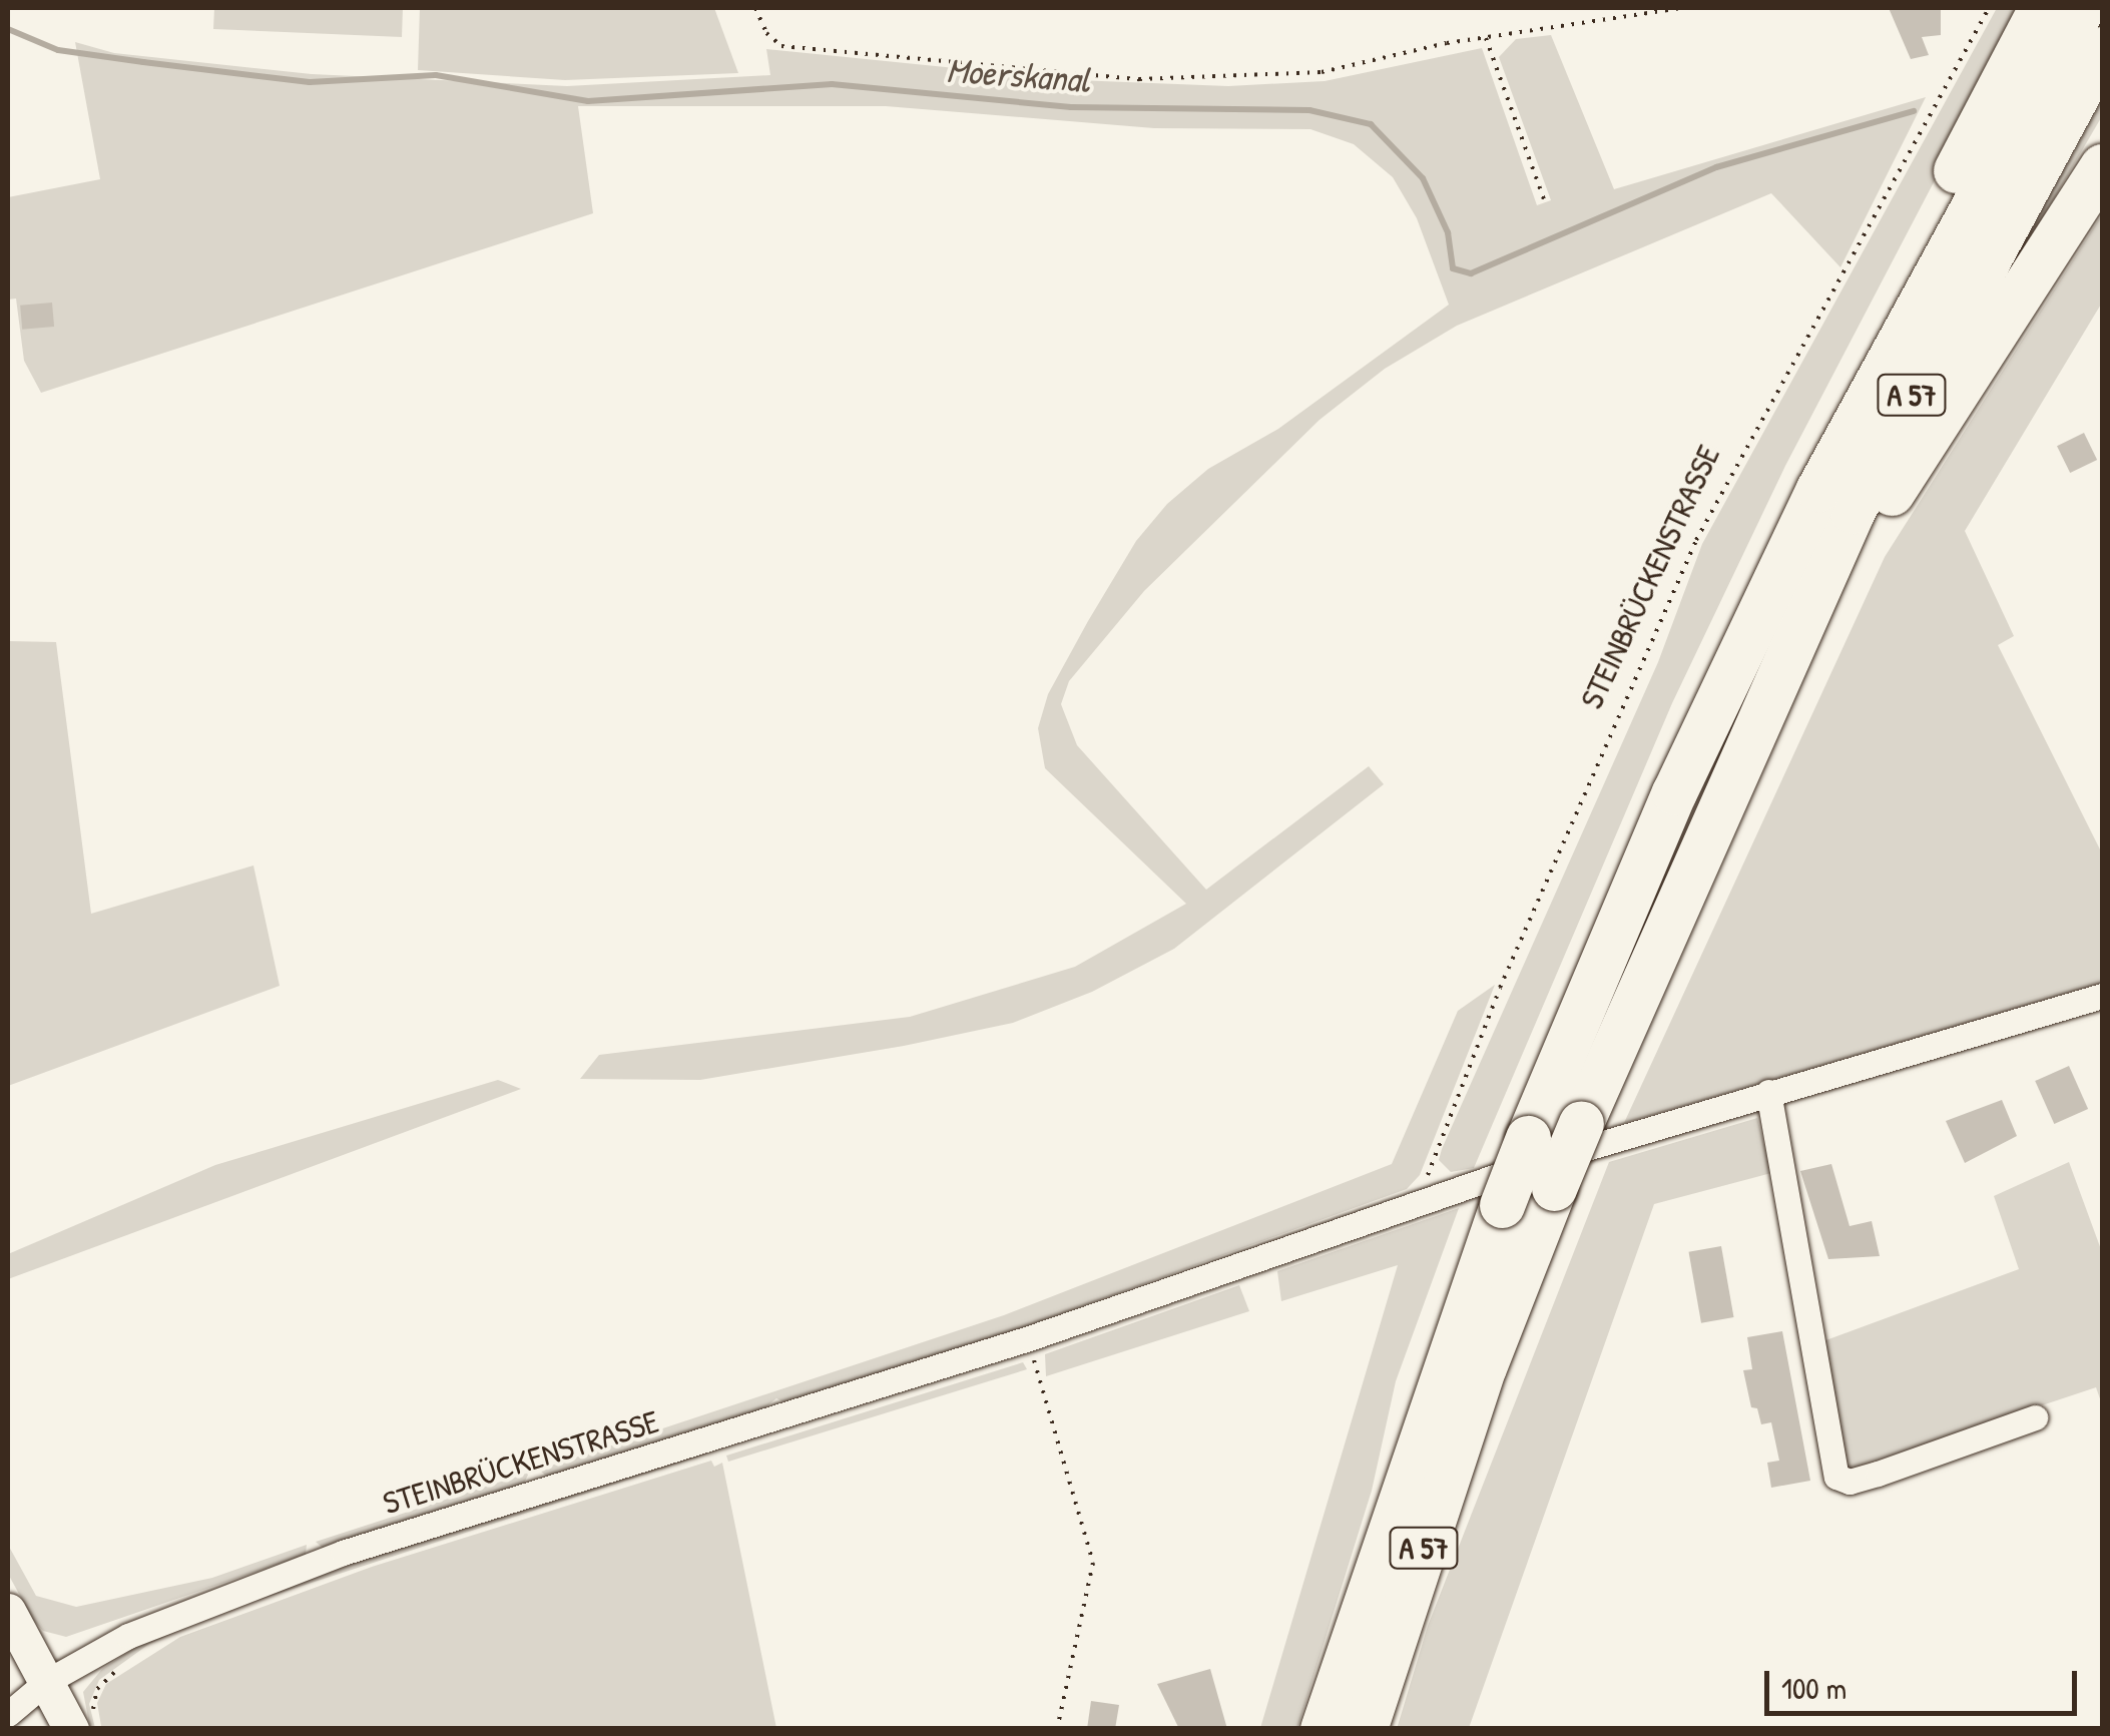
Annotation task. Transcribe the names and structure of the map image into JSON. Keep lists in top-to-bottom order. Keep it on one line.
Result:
{"streets":{"highway":["A 57"],"street":["STEINBRÜCKENSTRASSE"]},"water":["Moerskanal"],"scale_bar":"100 m"}
